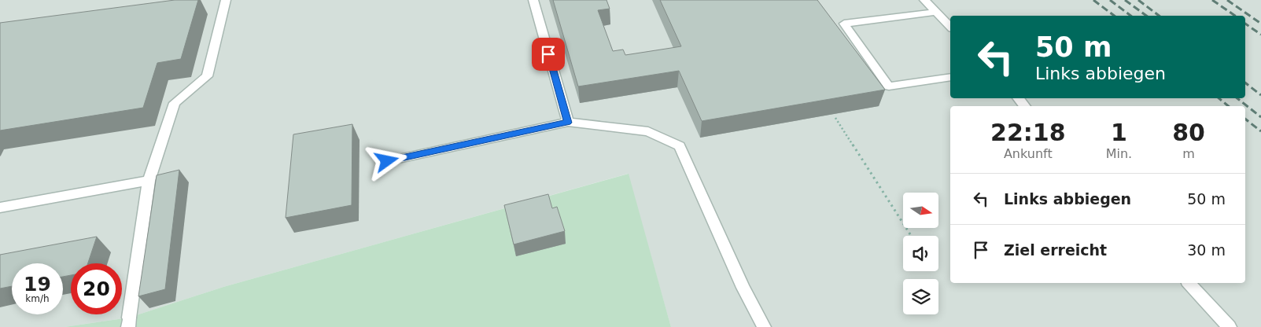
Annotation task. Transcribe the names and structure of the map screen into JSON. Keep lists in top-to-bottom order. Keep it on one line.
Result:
{"north":"right","page":{"turn":["50 m","Links abbiegen"],"eta":["22:18","Ankunft","1","Min.","80","m"],"list":[{"name":"Links abbiegen","value":"50 m"},{"name":"Ziel erreicht","value":"30 m"}],"speed":"19 km/h","limit":"20"}}
